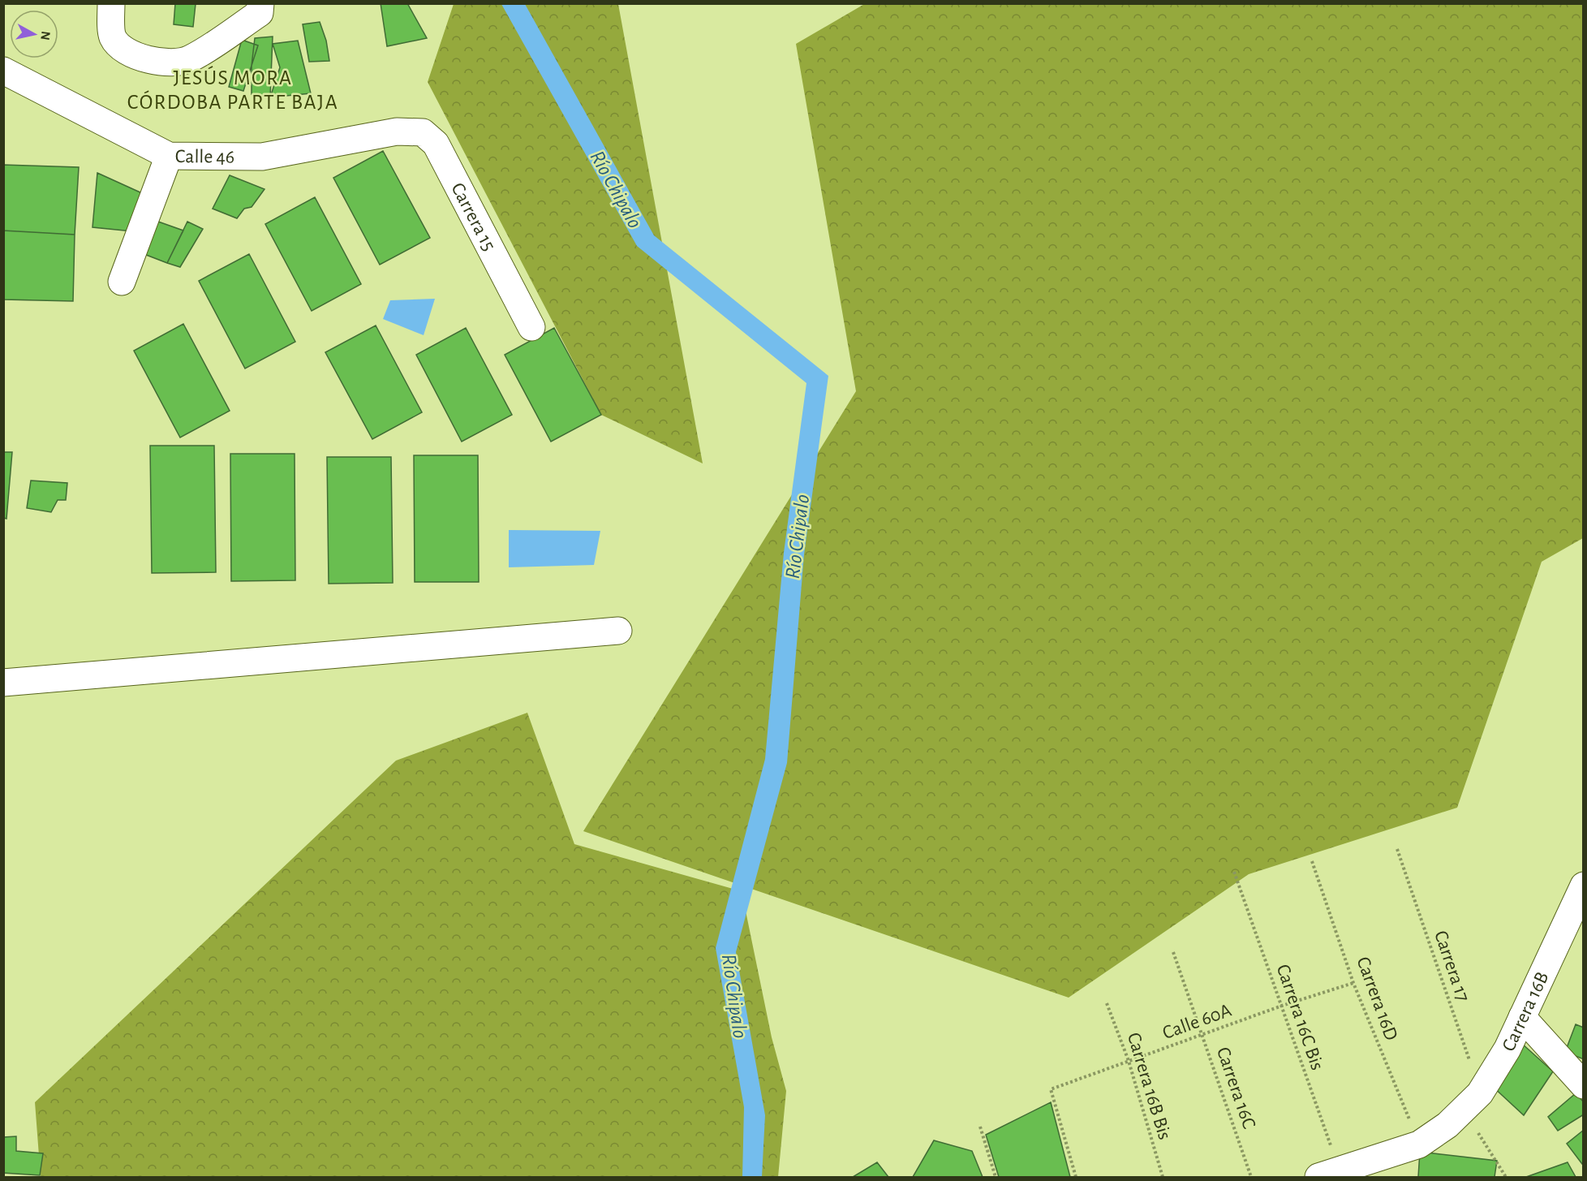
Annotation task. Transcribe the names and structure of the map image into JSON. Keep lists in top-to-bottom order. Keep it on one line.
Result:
{"streets":{"street":["Calle 46","Carrera 15","Carrera 16B"],"path":["Carrera 17","Carrera 16D","Carrera 16C Bis","Calle 60A","Carrera 16B Bis","Carrera 16C"]},"crossings":[["Calle 46","Carrera 15"],["Carrera 17","Carrera 16B"],["Carrera 16D","Calle 60A"],["Carrera 16C Bis","Calle 60A"],["Calle 60A","Carrera 16B Bis"],["Calle 60A","Carrera 16C"]],"districts":["JESÚS MORA CÓRDOBA PARTE BAJA"],"water":["Río Chipalo"],"north":"right"}
